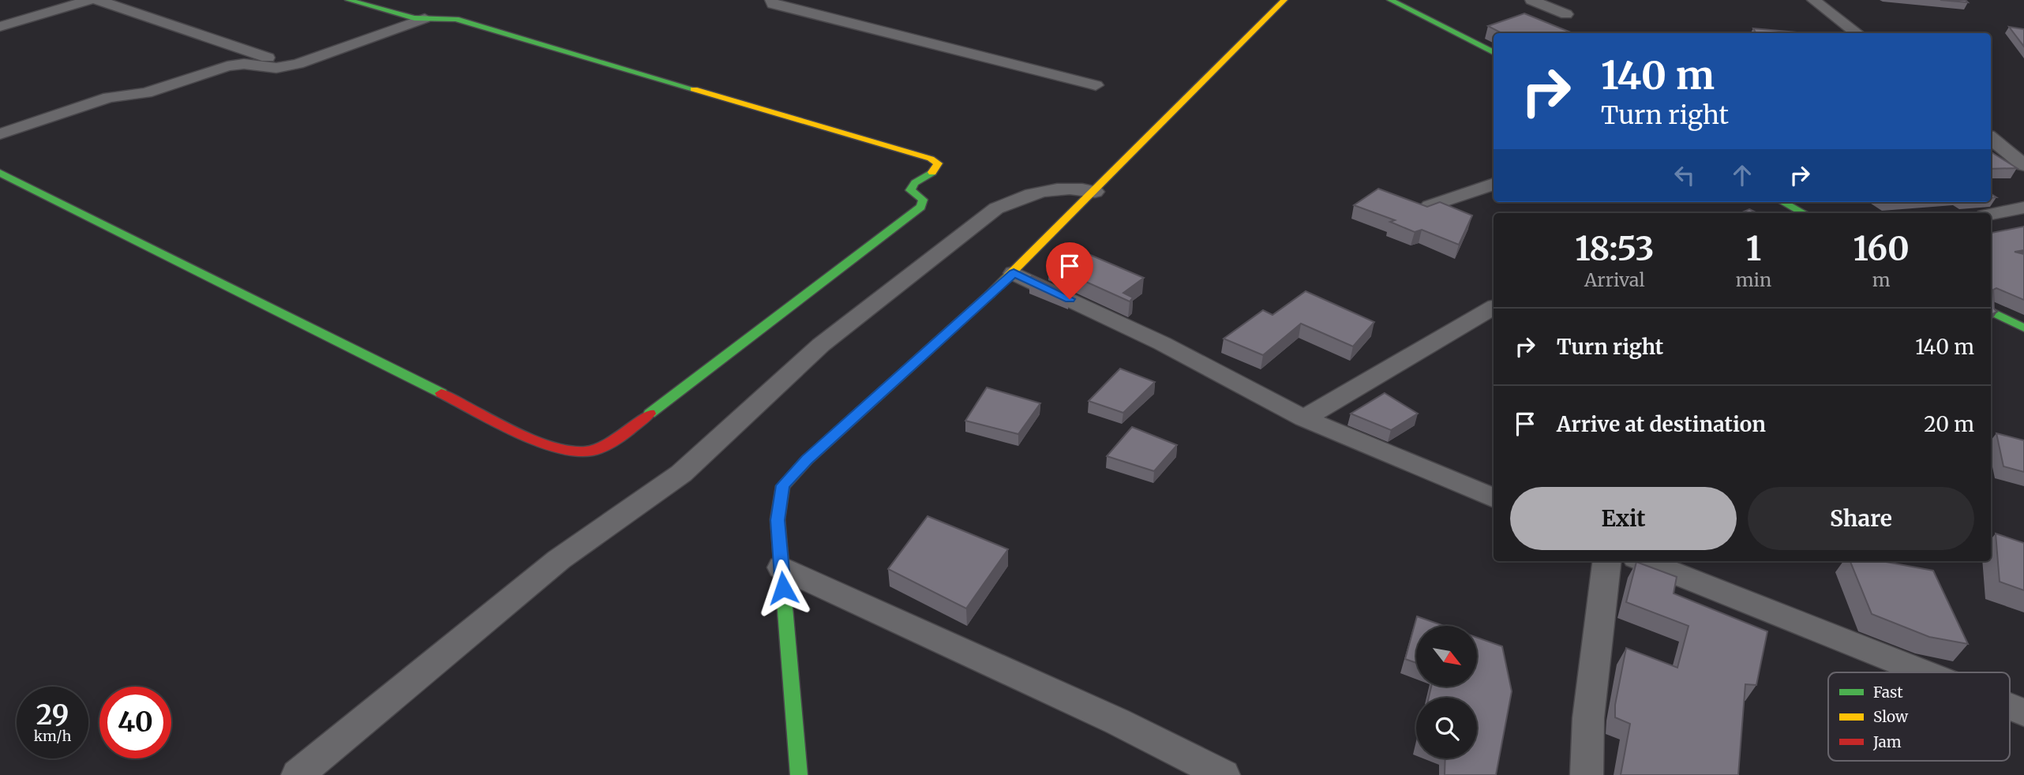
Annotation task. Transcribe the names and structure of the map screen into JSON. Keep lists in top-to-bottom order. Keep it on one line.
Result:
{"legend":["Fast","Slow","Jam"],"north":"bottom right","page":{"turn":["140 m","Turn right"],"eta":["18:53","Arrival","1","min","160","m"],"list":[{"name":"Turn right","value":"140 m"},{"name":"Arrive at destination","value":"20 m"}],"buttons":["Exit","Share"],"speed":"29 km/h","limit":"40"}}
